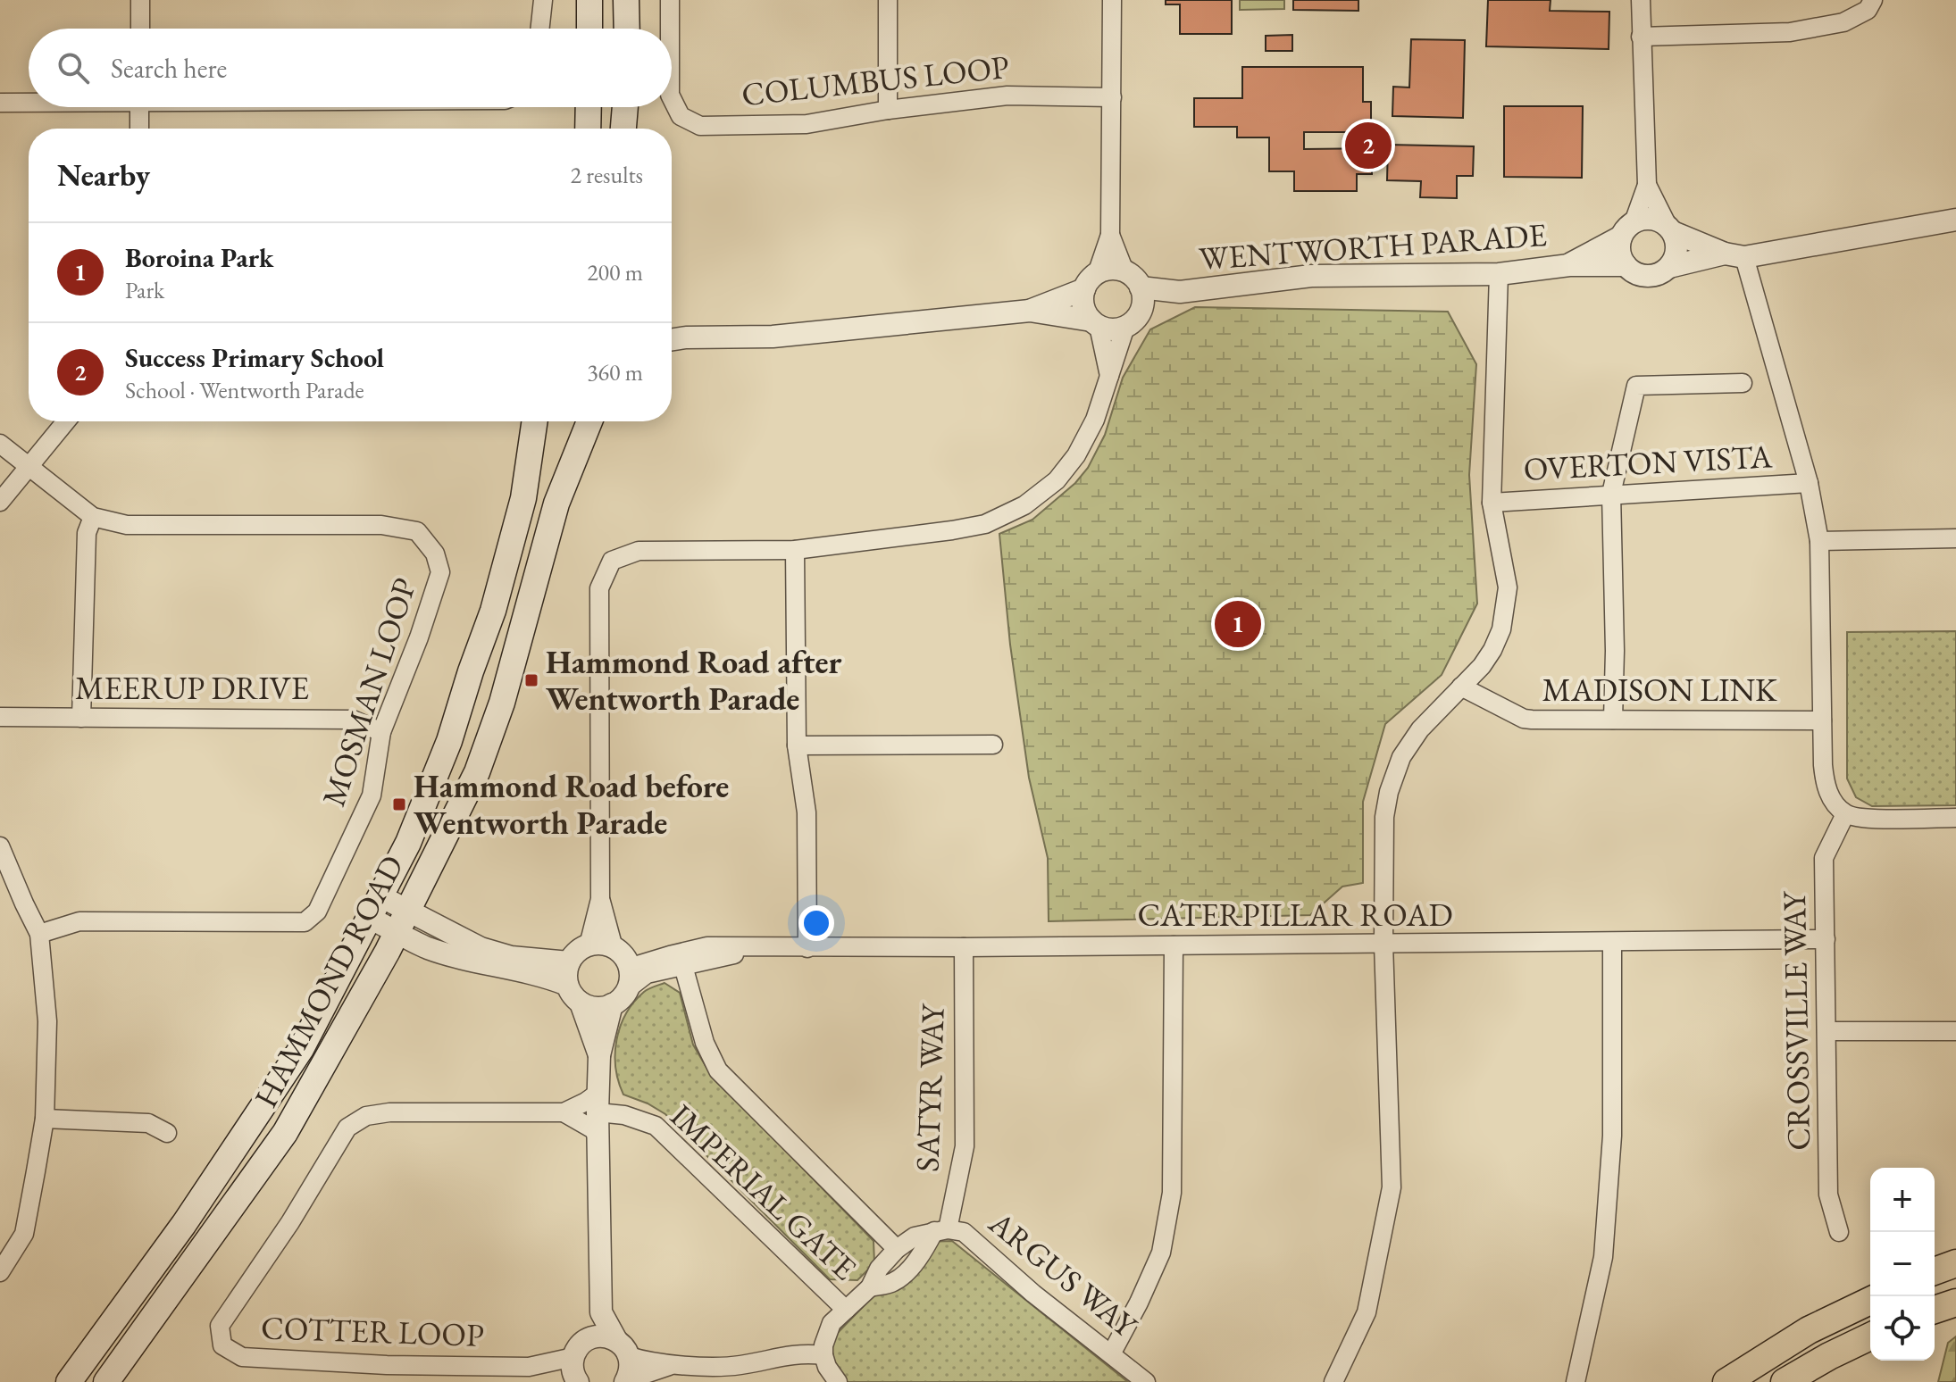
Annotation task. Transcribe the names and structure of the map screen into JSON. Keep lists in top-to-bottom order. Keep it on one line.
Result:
{"streets":{"main road":["HAMMOND ROAD"],"street":["COLUMBUS LOOP","WENTWORTH PARADE","OVERTON VISTA","MEERUP DRIVE","MADISON LINK","MOSMAN LOOP","CATERPILLAR ROAD","CROSSVILLE WAY","SATYR WAY","IMPERIAL GATE","ARGUS WAY","COTTER LOOP"]},"crossings":[["MEERUP DRIVE","MOSMAN LOOP"],["CATERPILLAR ROAD","CROSSVILLE WAY"],["CATERPILLAR ROAD","SATYR WAY"],["SATYR WAY","ARGUS WAY"],["IMPERIAL GATE","ARGUS WAY"],["IMPERIAL GATE","COTTER LOOP"]],"places":{"transit":["Hammond Road after Wentworth Parade","Hammond Road before Wentworth Parade"]},"page":{"search":"Search here","pins":["2","1"],"heading":["Nearby","2 results"],"list":[{"mark":"1","name":"Boroina Park","note":"Park","value":"200 m"},{"mark":"2","name":"Success Primary School","note":"School · Wentworth Parade","value":"360 m"}],"map_buttons":["+","−"]}}
